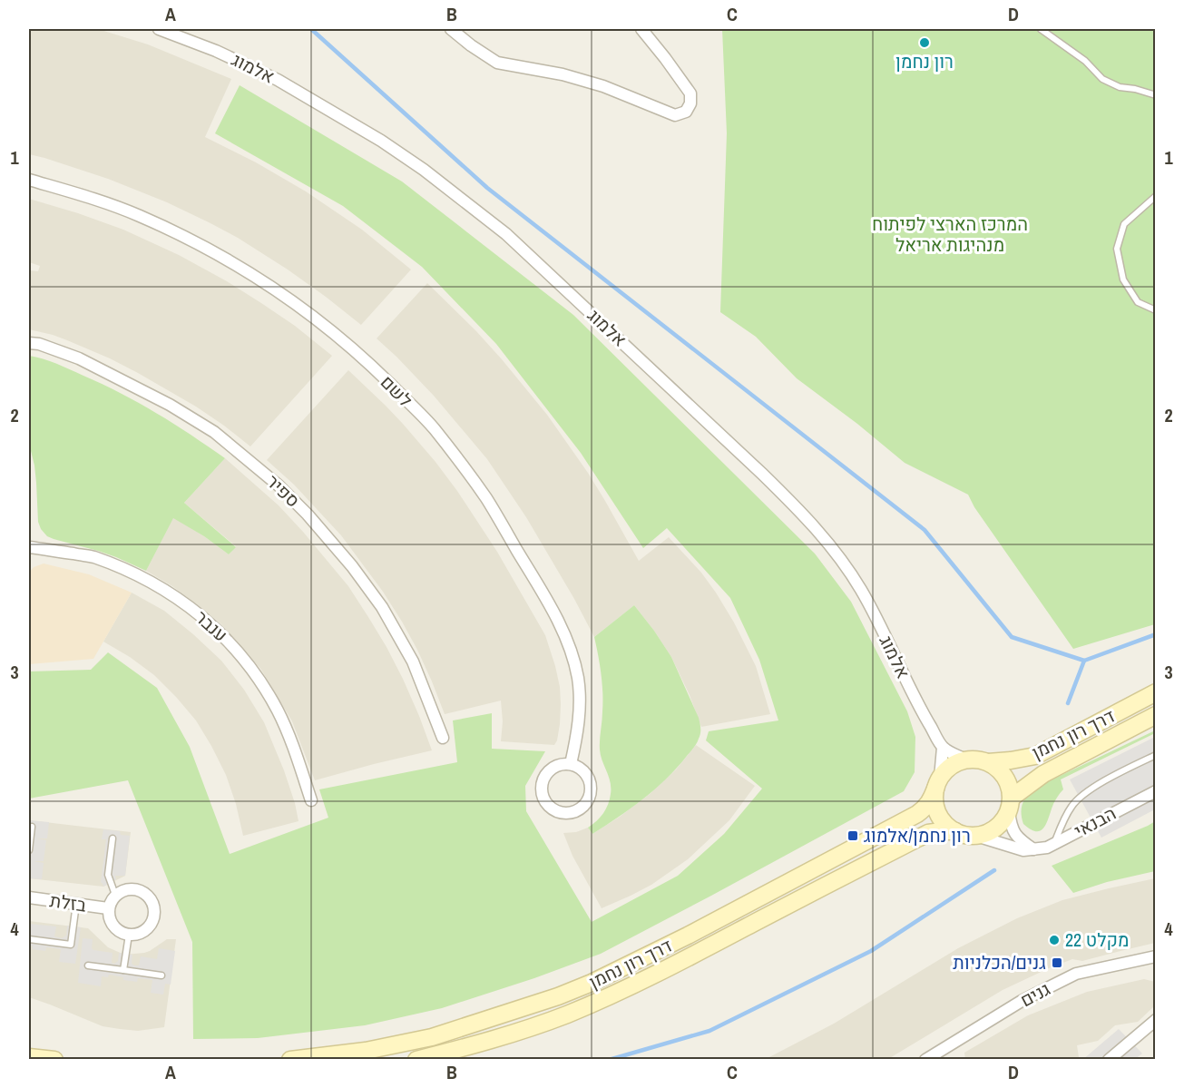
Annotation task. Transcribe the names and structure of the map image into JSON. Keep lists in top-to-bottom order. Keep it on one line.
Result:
{"streets":{"main road":["דרך רון נחמן"],"street":["אלמוג","לשם","ספיר","ענבר","הבנאי","בזלת","גנים"]},"crossings":[["דרך רון נחמן","הבנאי"]],"parks":["המרכז הארצי לפיתוח מנהיגות אריאל"],"places":{"other":["רון נחמן","מקלט 22"],"transit":["רון נחמן/אלמוג","גנים/הכלניות"]},"grid":{"columns":["A","B","C","D"],"rows":["1","2","3","4"]}}
